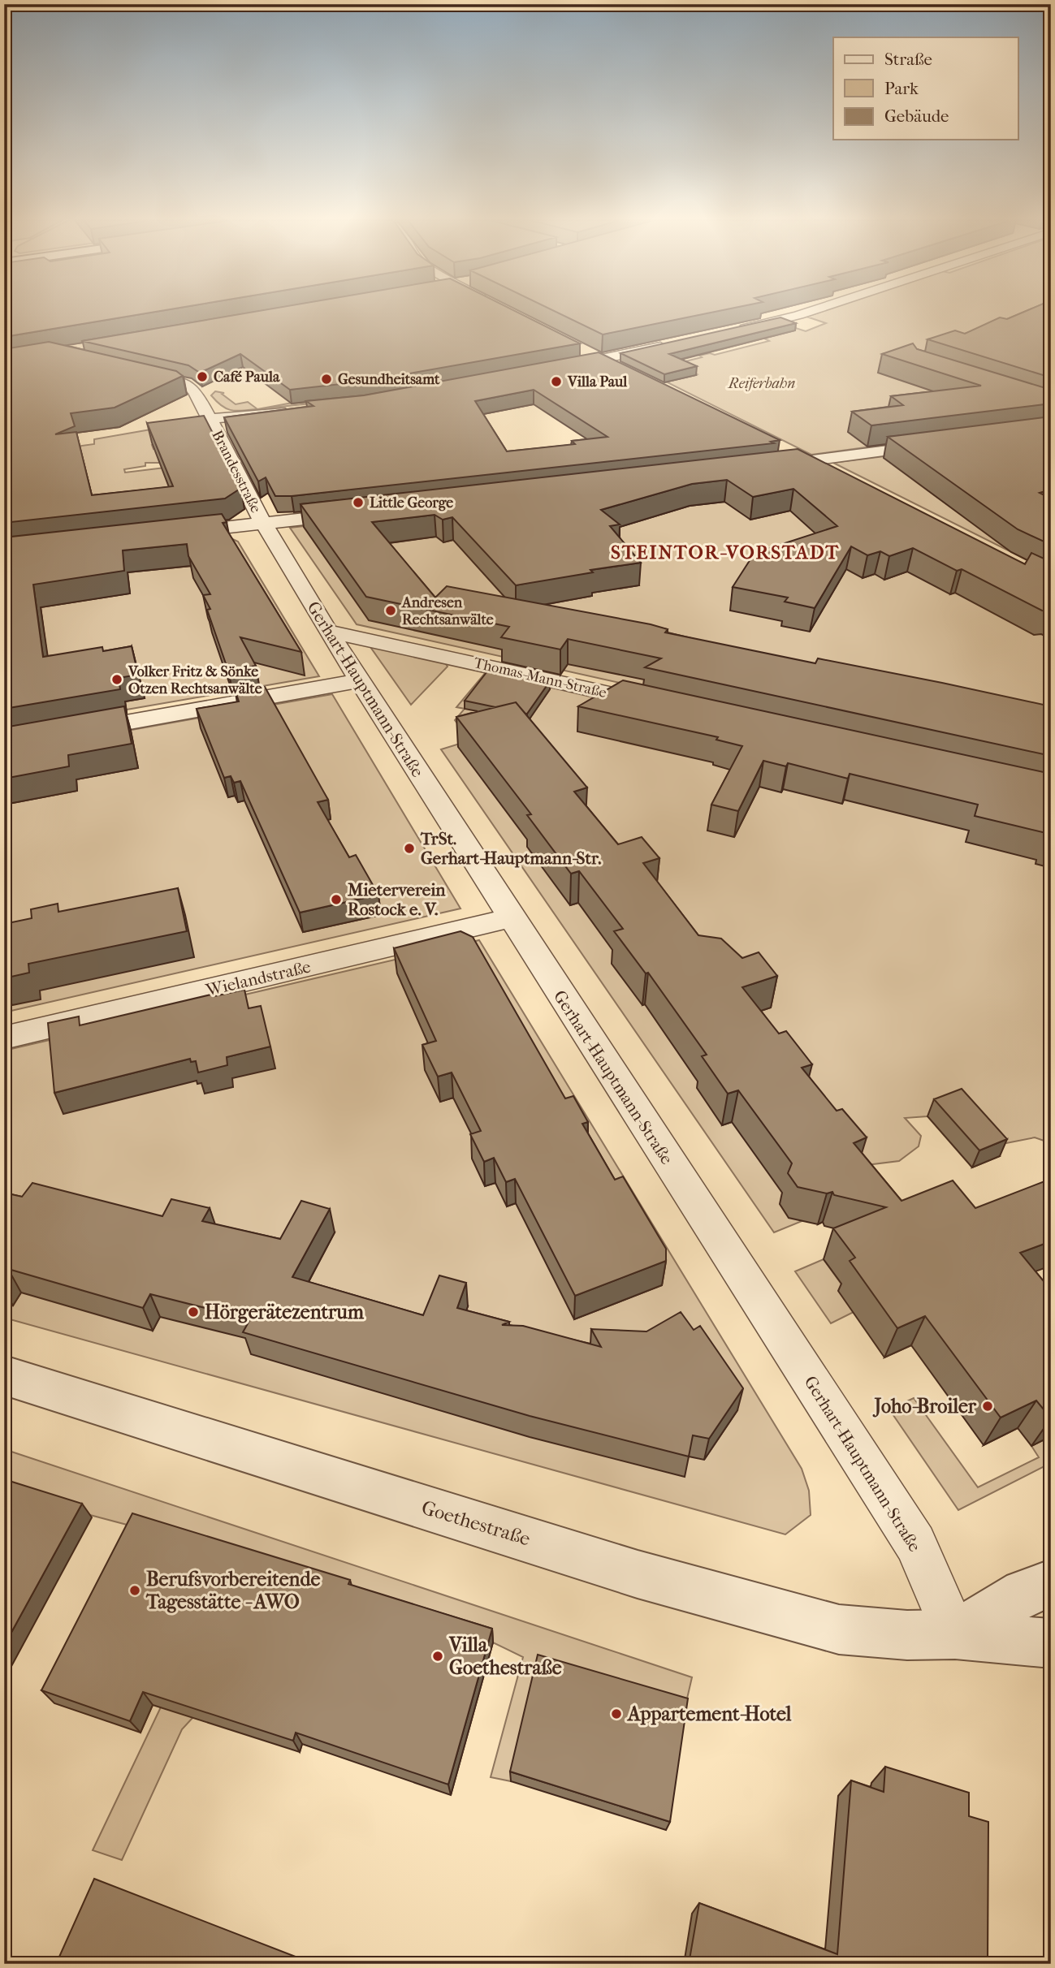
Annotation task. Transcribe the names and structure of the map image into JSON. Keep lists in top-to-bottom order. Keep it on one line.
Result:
{"streets":{"street":["Brandesstraße","Thomas-Mann-Straße","Gerhart-Hauptmann-Straße","Wielandstraße","Goethestraße"]},"crossings":[["Brandesstraße","Gerhart-Hauptmann-Straße"],["Thomas-Mann-Straße","Gerhart-Hauptmann-Straße"],["Gerhart-Hauptmann-Straße","Wielandstraße"],["Gerhart-Hauptmann-Straße","Goethestraße"]],"districts":["STEINTOR-VORSTADT"],"parks":["Reiferbahn"],"places":["Café Paula","Gesundheitsamt","Villa Paul","Little George","Andresen Rechtsanwälte","Volker Fritz & Sönke Otzen Rechtsanwälte","TrSt. Gerhart-Hauptmann-Str.","Mieterverein Rostock e. V.","Hörgerätezentrum","Joho-Broiler","Berufsvorbereitende Tagesstätte - AWO","Villa Goethestraße","Appartement-Hotel"],"legend":["Straße","Park","Gebäude"]}
